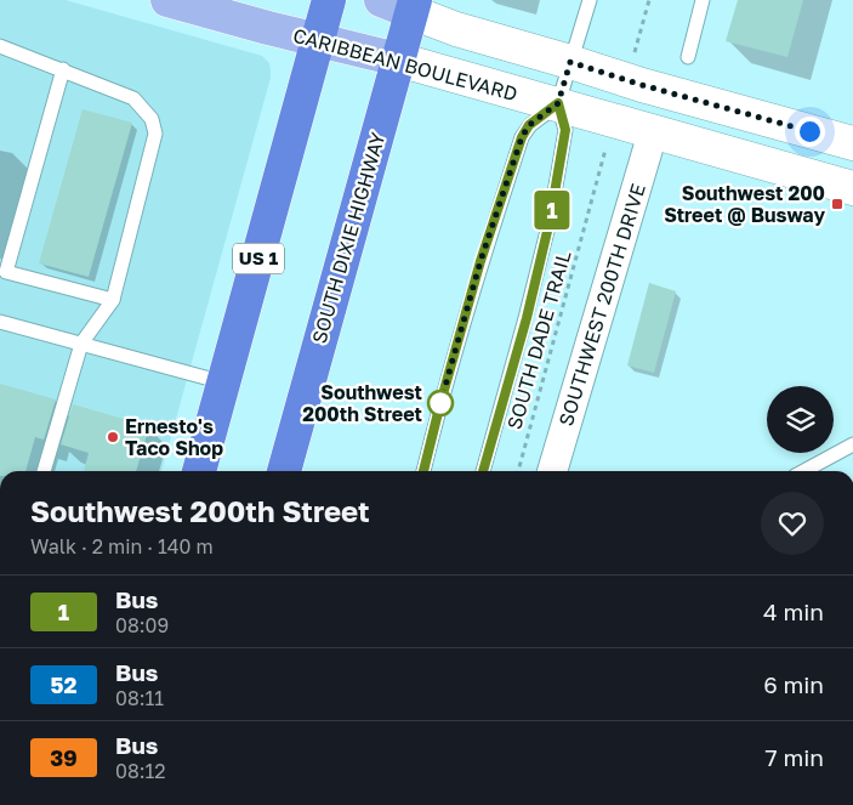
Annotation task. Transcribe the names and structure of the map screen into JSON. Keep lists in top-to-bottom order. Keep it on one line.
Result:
{"streets":{"highway":["SOUTH DIXIE HIGHWAY","US 1"],"main road":["CARIBBEAN BOULEVARD"],"street":["SOUTHWEST 200TH DRIVE"],"path":["SOUTH DADE TRAIL"]},"crossings":[["CARIBBEAN BOULEVARD","SOUTH DIXIE HIGHWAY"],["CARIBBEAN BOULEVARD","US 1"],["CARIBBEAN BOULEVARD","SOUTHWEST 200TH DRIVE"]],"places":{"transit":["Southwest 200 Street @ Busway"],"other":["Southwest 200th Street","Ernesto's Taco Shop"]},"lines":["bus line 1"],"page":{"on_map":"1","heading":["Southwest 200th Street","Walk · 2 min · 140 m"],"list":[{"mark":"1","name":"Bus","note":"08:09","value":"4 min"},{"mark":"52","name":"Bus","note":"08:11","value":"6 min"},{"mark":"39","name":"Bus","note":"08:12","value":"7 min"}]}}
